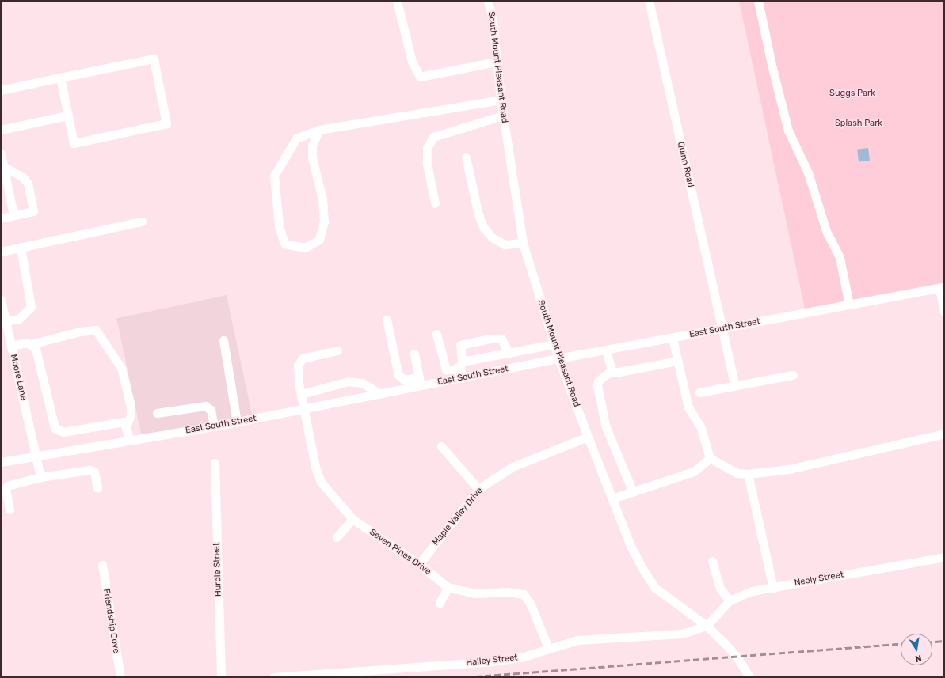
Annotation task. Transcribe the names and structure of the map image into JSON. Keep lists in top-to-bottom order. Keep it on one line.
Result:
{"streets":{"street":["South Mount Pleasant Road","Quinn Road","East South Street","Moore Lane","Maple Valley Drive","Seven Pines Drive","Hurdle Street","Neely Street","Friendship Cove","Halley Street"]},"crossings":[["South Mount Pleasant Road","East South Street"],["South Mount Pleasant Road","Maple Valley Drive"],["South Mount Pleasant Road","Neely Street"],["South Mount Pleasant Road","Halley Street"],["Quinn Road","East South Street"],["East South Street","Moore Lane"],["East South Street","Seven Pines Drive"],["Maple Valley Drive","Seven Pines Drive"],["Seven Pines Drive","Halley Street"],["Neely Street","Halley Street"]],"parks":["Suggs Park","Splash Park"],"north":"bottom"}
